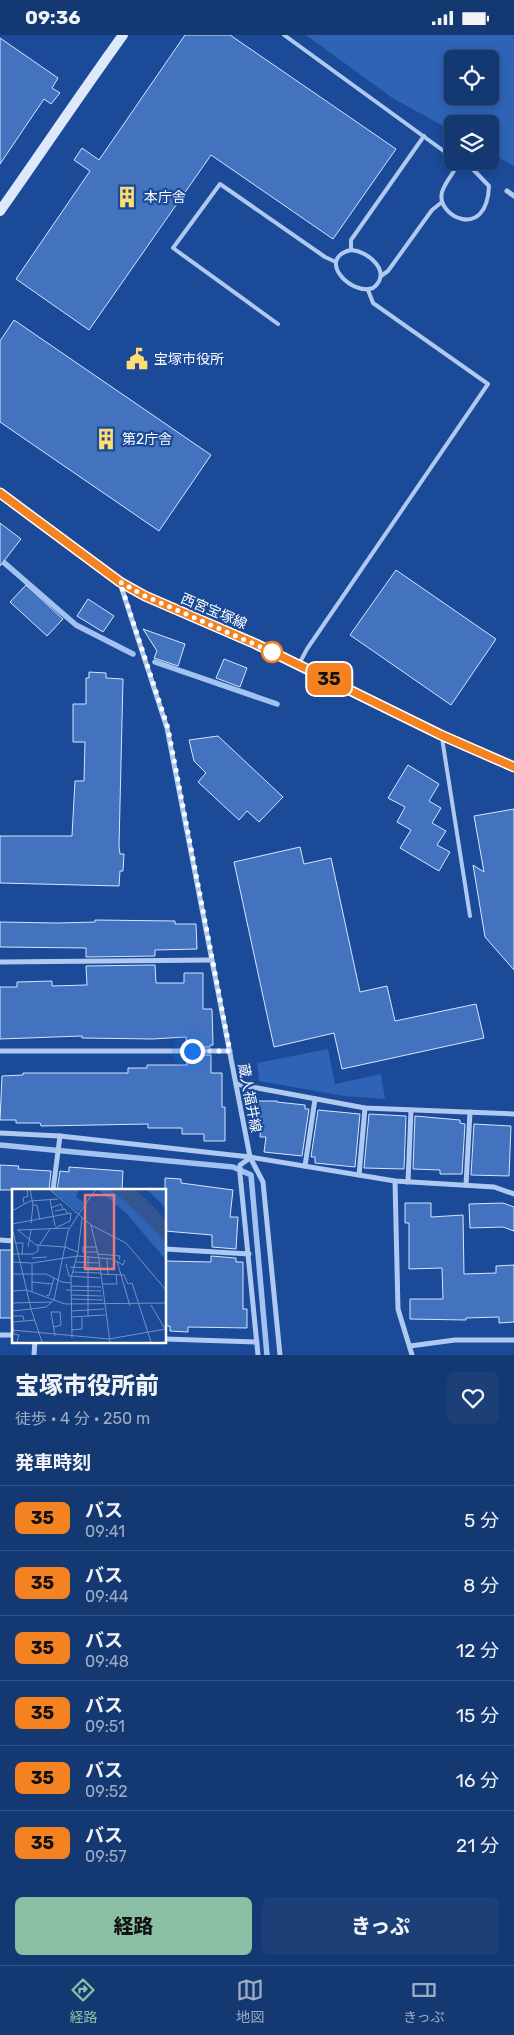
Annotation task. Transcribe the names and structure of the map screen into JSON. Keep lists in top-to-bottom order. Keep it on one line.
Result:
{"streets":{"main road":["西宮宝塚線"],"street":["蔵人福井線"]},"crossings":[["西宮宝塚線","蔵人福井線"]],"places":{"building":["本庁舎","第2庁舎"],"public building":["宝塚市役所"]},"lines":["bus line 35"],"page":{"status":"09:36","on_map":"35","heading":[["宝塚市役所前","徒歩 · 4 分 · 250 m"],"発車時刻"],"list":[{"mark":"35","name":"バス","note":"09:41","value":"5 分"},{"mark":"35","name":"バス","note":"09:44","value":"8 分"},{"mark":"35","name":"バス","note":"09:48","value":"12 分"},{"mark":"35","name":"バス","note":"09:51","value":"15 分"},{"mark":"35","name":"バス","note":"09:52","value":"16 分"},{"mark":"35","name":"バス","note":"09:57","value":"21 分"}],"buttons":["経路","きっぷ"],"tabs":["経路","地図","きっぷ"]}}
